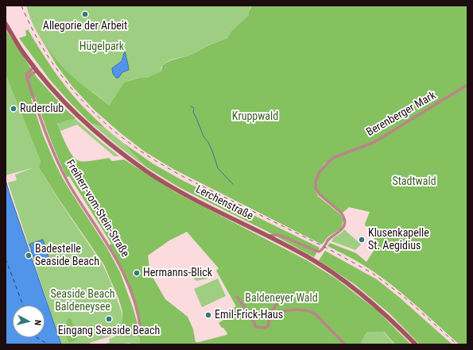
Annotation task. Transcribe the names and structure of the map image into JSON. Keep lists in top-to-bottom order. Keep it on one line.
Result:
{"streets":{"main road":["Lerchenstraße"],"street":["Berenberger Mark","Freiherr-vom-Stein-Straße"]},"crossings":[["Berenberger Mark","Lerchenstraße"],["Lerchenstraße","Freiherr-vom-Stein-Straße"]],"parks":["Hügelpark","Kruppwald","Stadtwald","Seaside Beach Baldeneysee","Baldeneyer Wald"],"places":["Allegorie der Arbeit","Ruderclub","Klusenkapelle St. Aegidius","Badestelle Seaside Beach","Hermanns-Blick","Emil-Frick-Haus","Eingang Seaside Beach"],"north":"right"}
